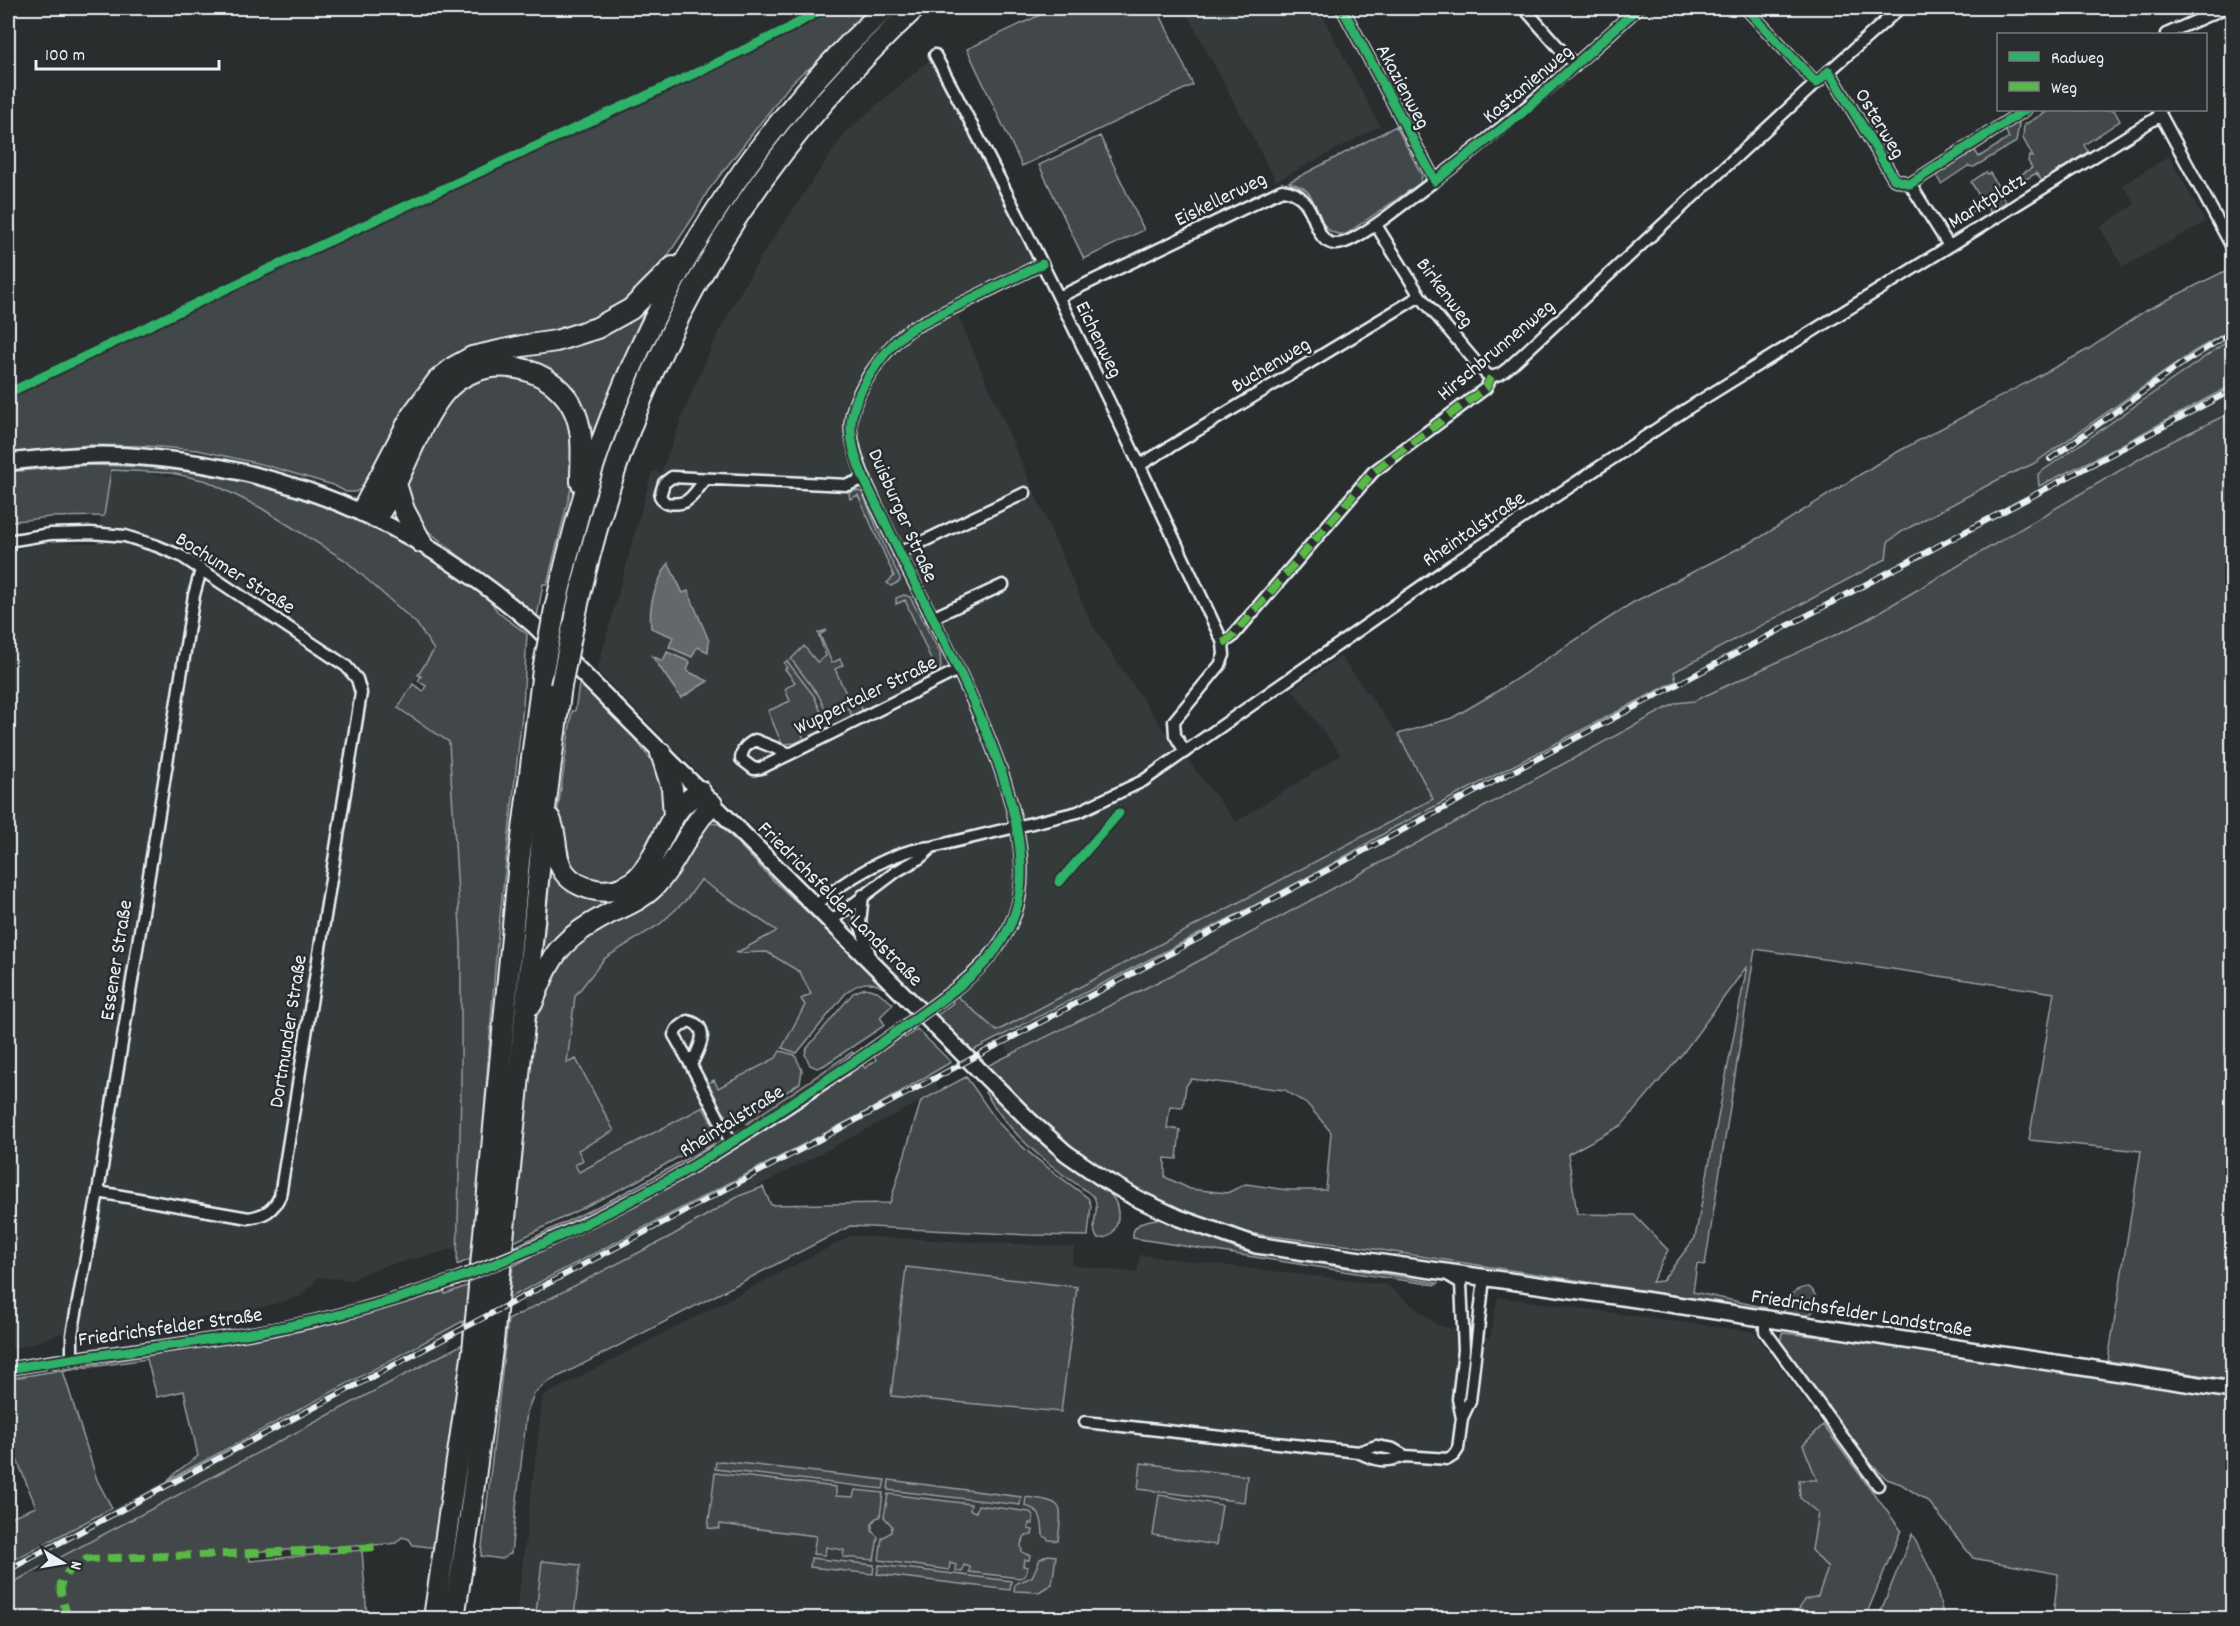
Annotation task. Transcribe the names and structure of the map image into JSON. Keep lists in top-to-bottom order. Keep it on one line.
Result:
{"streets":{"main road":["Friedrichsfelder Landstraße"],"street":["Kastanienweg","Akazienweg","Osterweg","Eiskellerweg","Marktplatz","Birkenweg","Eichenweg","Hirschbrunnenweg","Buchenweg","Duisburger Straße","Rheintalstraße","Bochumer Straße","Wuppertaler Straße","Essener Straße","Dortmunder Straße","Friedrichsfelder Straße"]},"crossings":[["Kastanienweg","Akazienweg"],["Kastanienweg","Eiskellerweg"],["Kastanienweg","Birkenweg"],["Osterweg","Marktplatz"],["Osterweg","Hirschbrunnenweg"],["Eiskellerweg","Birkenweg"],["Eiskellerweg","Eichenweg"],["Marktplatz","Rheintalstraße"],["Birkenweg","Hirschbrunnenweg"],["Birkenweg","Buchenweg"],["Eichenweg","Hirschbrunnenweg"],["Eichenweg","Buchenweg"],["Eichenweg","Duisburger Straße"],["Duisburger Straße","Rheintalstraße"],["Duisburger Straße","Wuppertaler Straße"],["Rheintalstraße","Friedrichsfelder Landstraße"],["Rheintalstraße","Friedrichsfelder Straße"],["Bochumer Straße","Essener Straße"],["Bochumer Straße","Dortmunder Straße"],["Essener Straße","Dortmunder Straße"],["Essener Straße","Friedrichsfelder Straße"]],"legend":["Radweg","Weg"],"scale_bar":"100 m","north":"right"}
